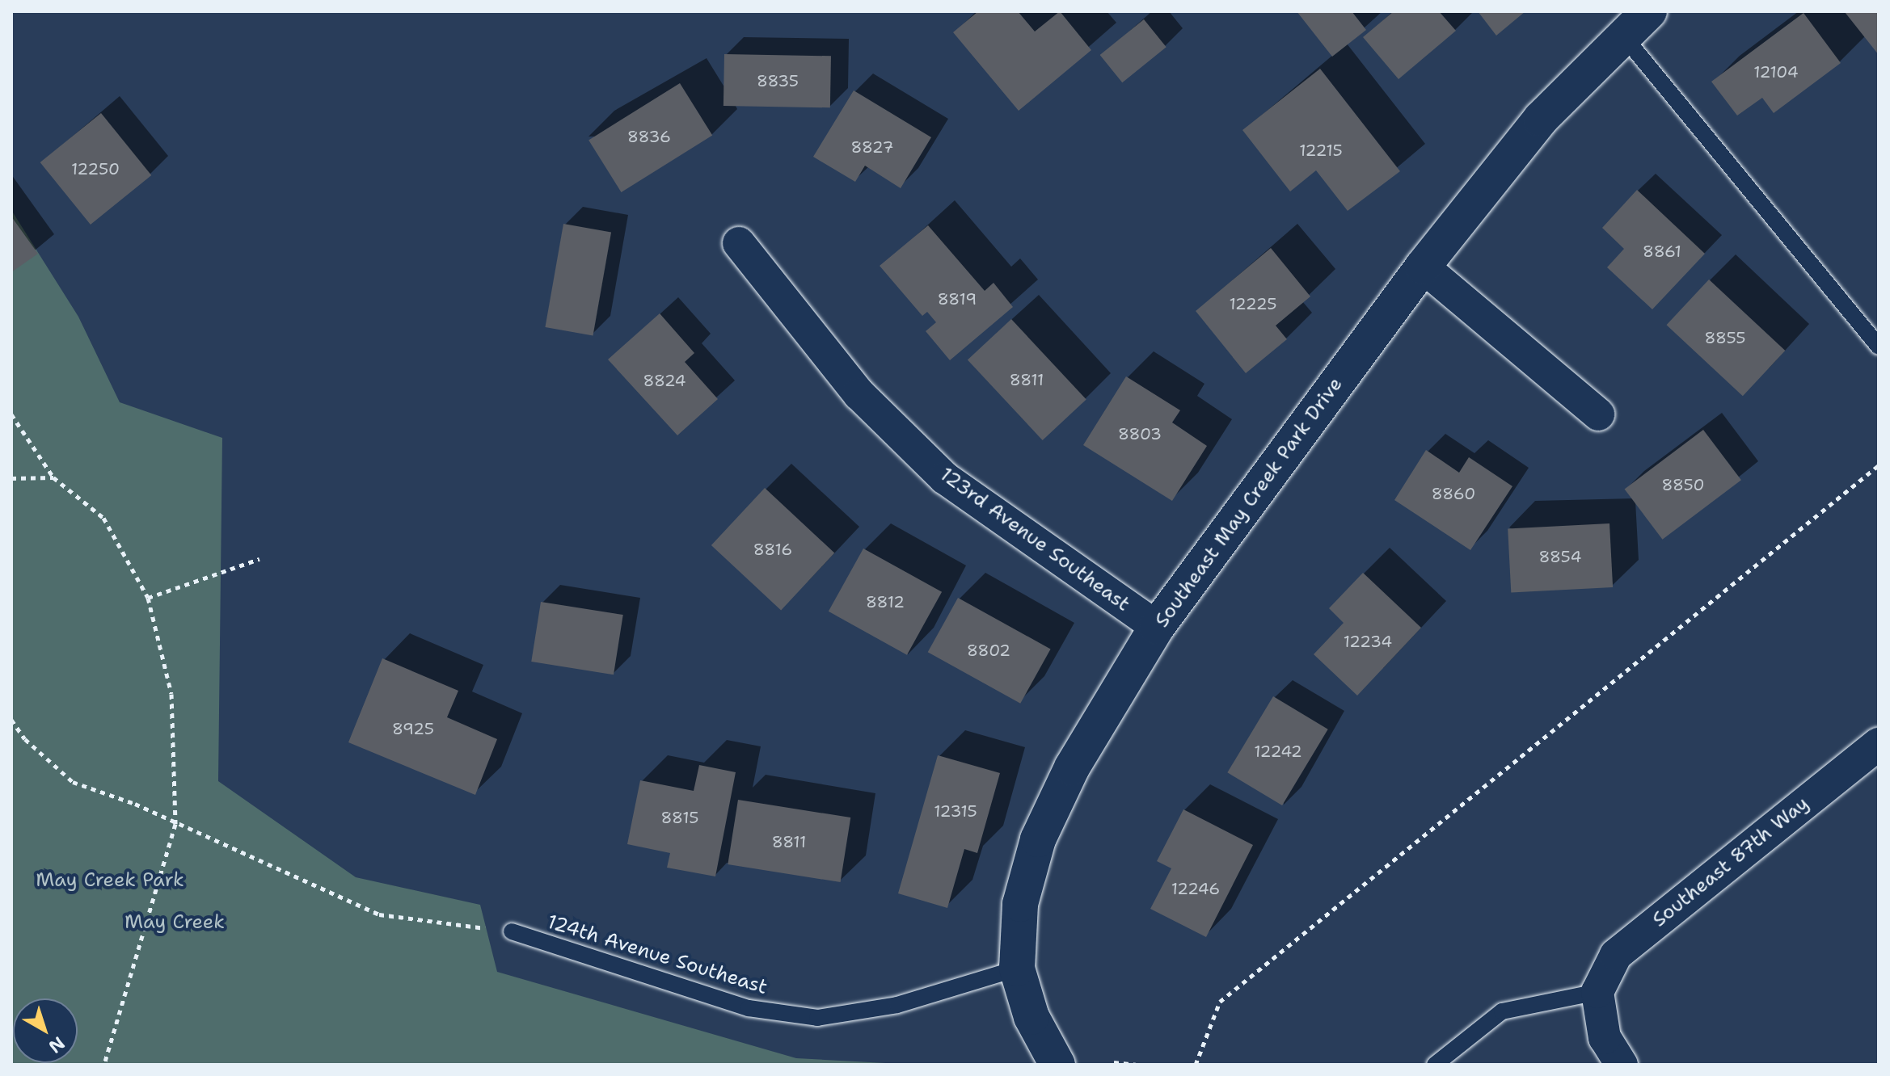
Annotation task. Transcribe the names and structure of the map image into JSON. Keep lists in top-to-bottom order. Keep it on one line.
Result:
{"streets":{"street":["Southeast May Creek Park Drive","123rd Avenue Southeast","Southeast 87th Way"],"lane":["124th Avenue Southeast"]},"crossings":[["Southeast May Creek Park Drive","123rd Avenue Southeast"],["Southeast May Creek Park Drive","124th Avenue Southeast"]],"parks":["May Creek Park","May Creek"],"house_numbers":["12104","8835","8836","8827","12215","12250","8861","8819","12225","8855","8811","8824","8803","8850","8860","8816","8854","8812","12234","8802","8925","12242","12315","8815","8811","12246"],"north":"bottom right"}
